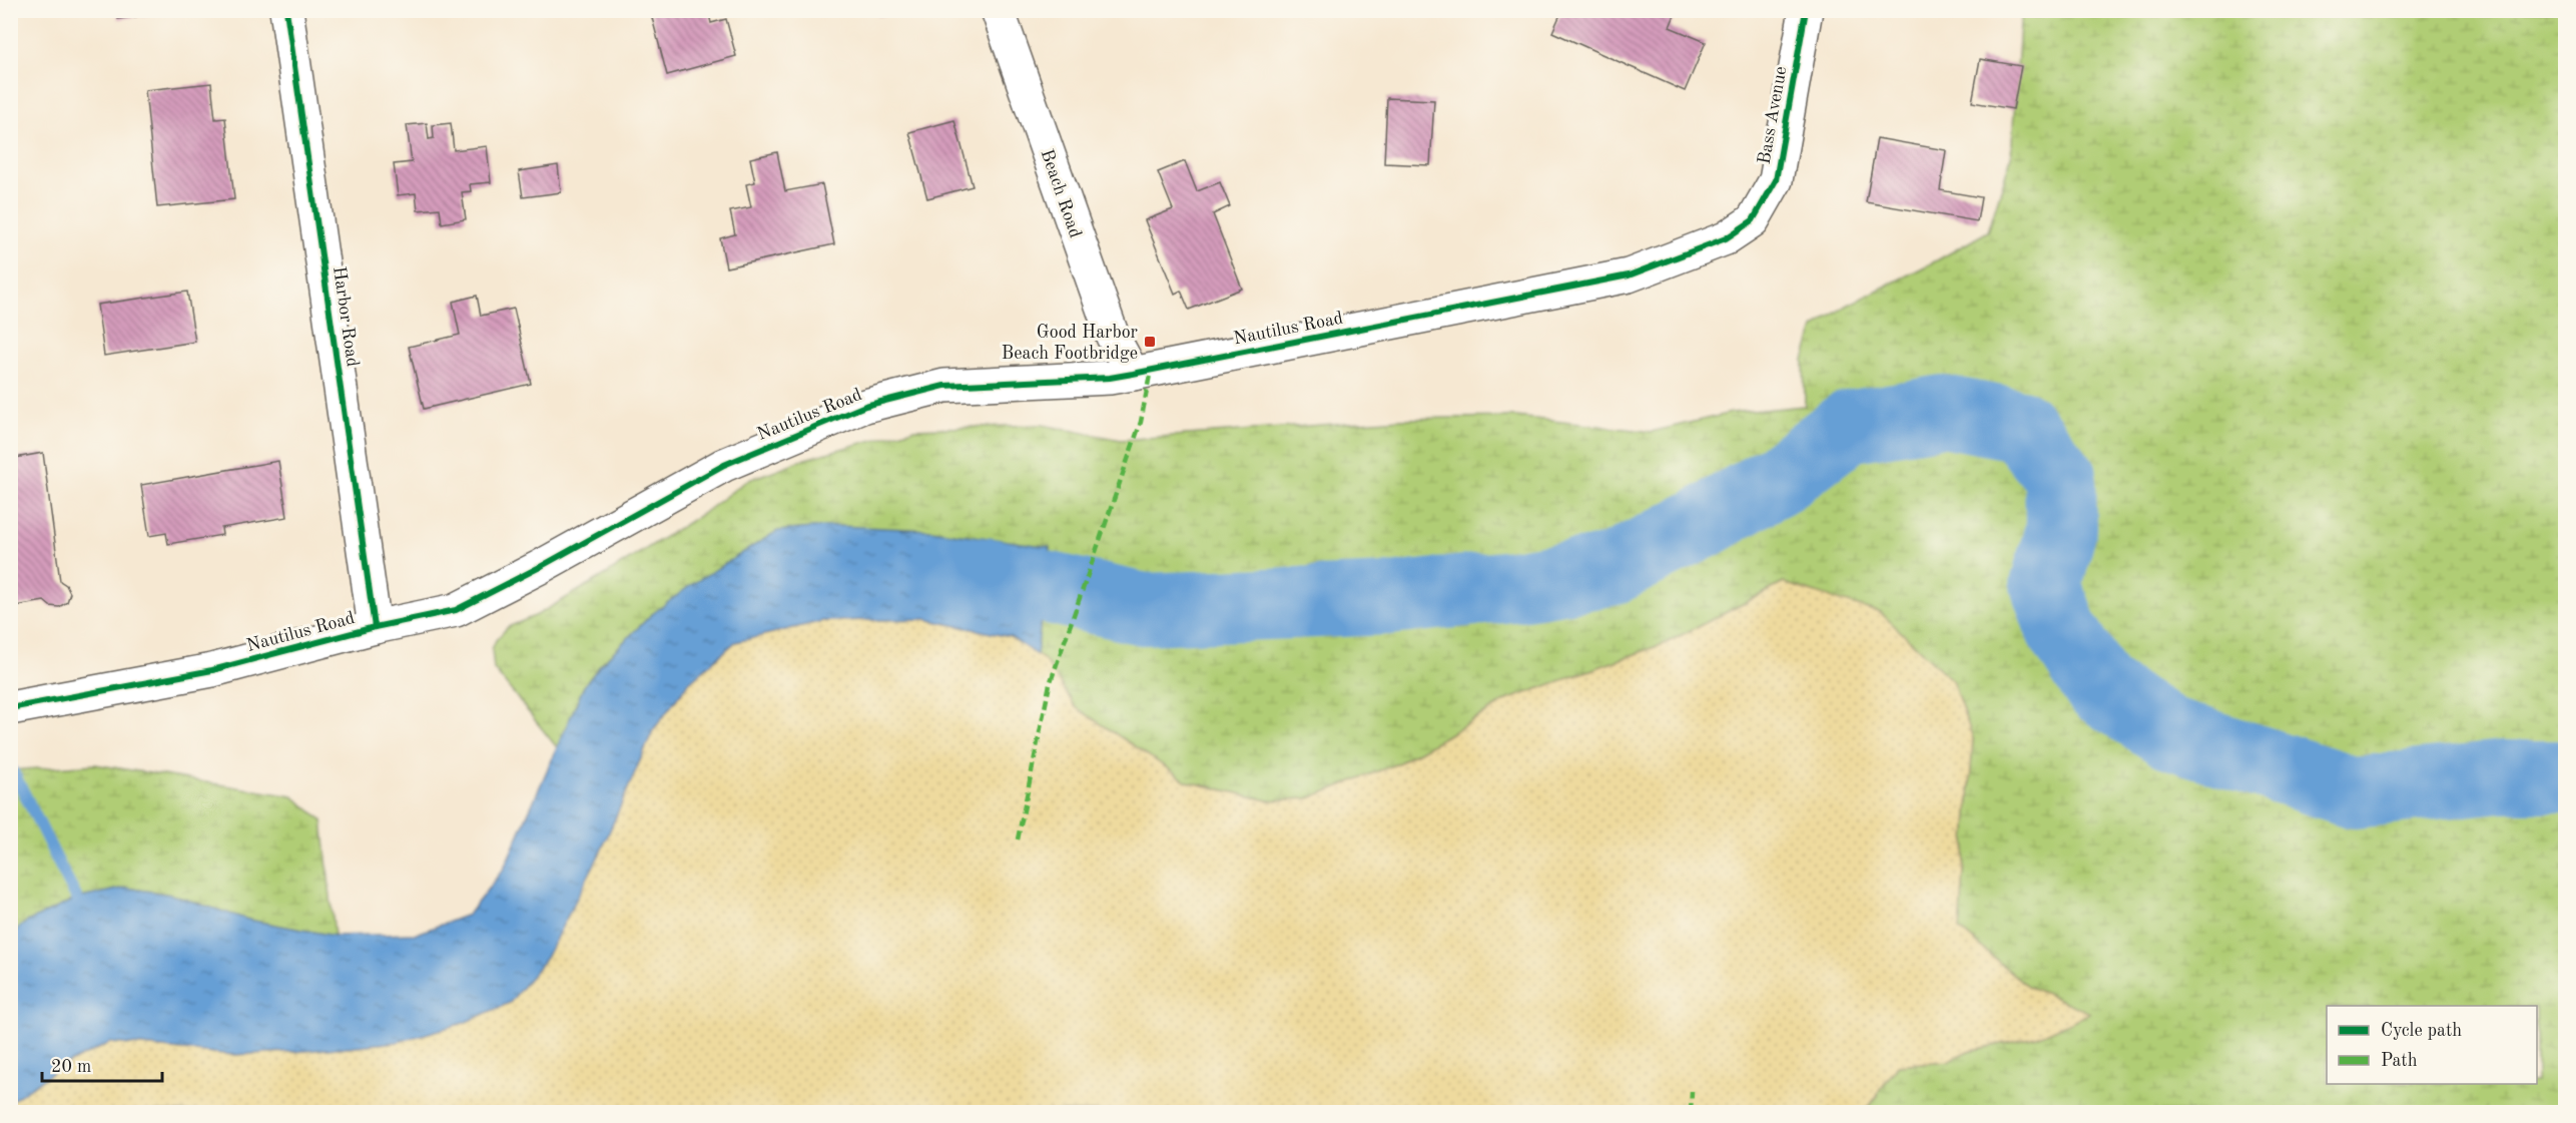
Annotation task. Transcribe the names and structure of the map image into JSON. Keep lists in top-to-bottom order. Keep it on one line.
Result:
{"streets":{"street":["Bass Avenue","Beach Road","Harbor Road","Nautilus Road"]},"crossings":[["Bass Avenue","Nautilus Road"],["Beach Road","Nautilus Road"],["Harbor Road","Nautilus Road"]],"places":{"transit":["Good Harbor Beach Footbridge"]},"legend":["Cycle path","Path"],"scale_bar":"20 m"}
